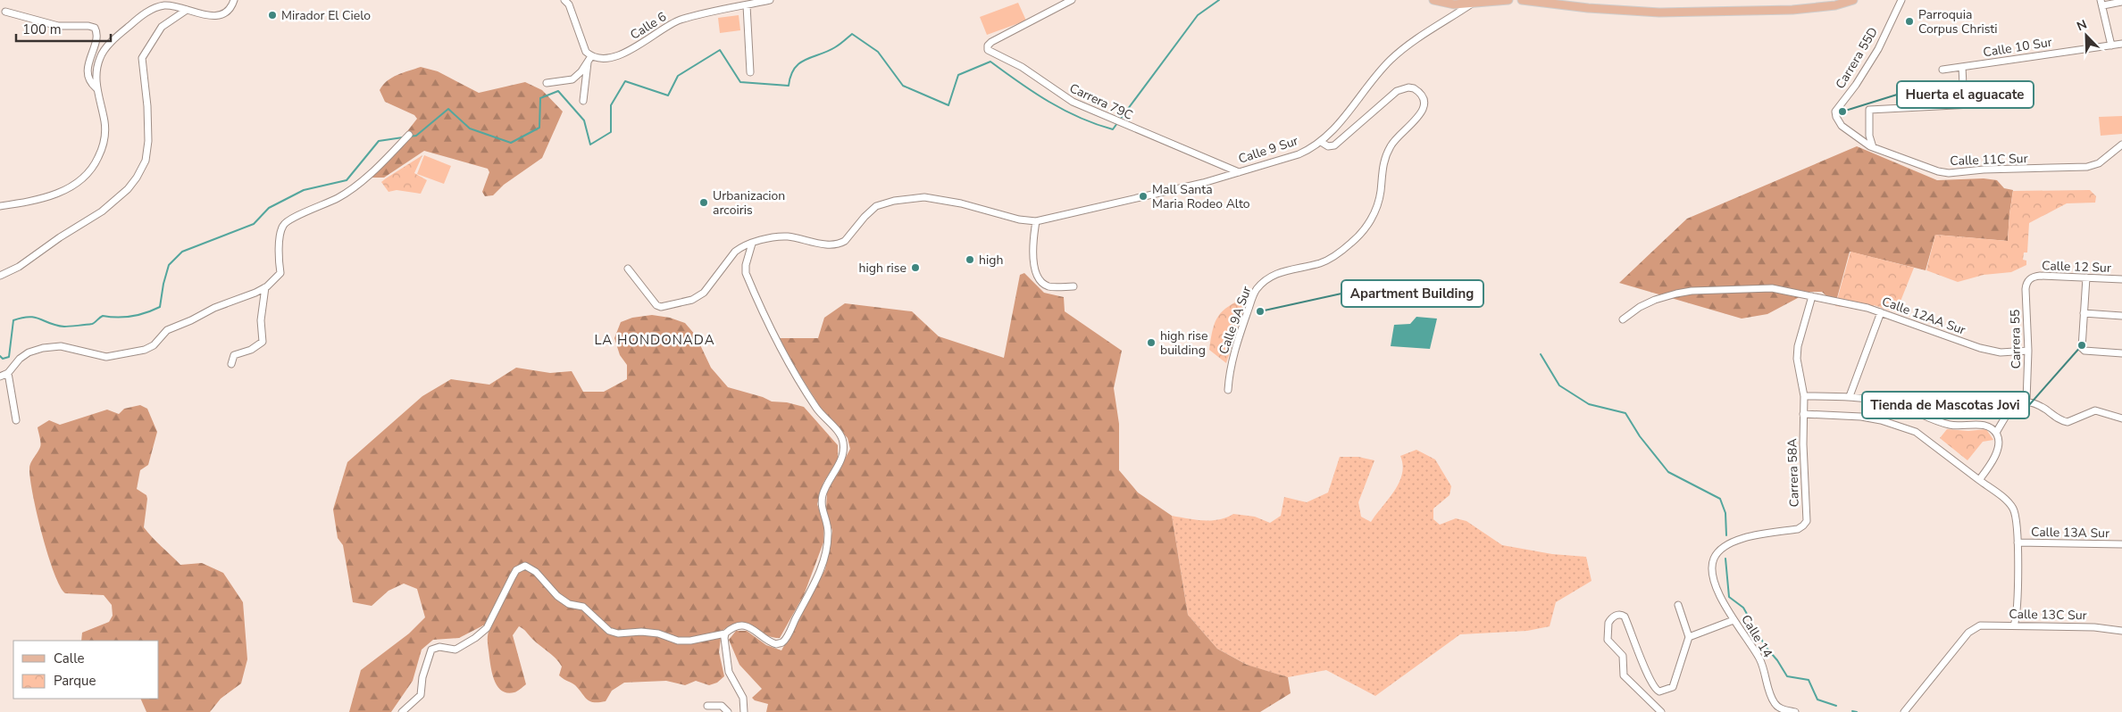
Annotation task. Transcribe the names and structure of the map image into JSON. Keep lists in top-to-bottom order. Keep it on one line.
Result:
{"streets":{"main road":["Calle 9 Sur"],"street":["Calle 6","Calle 10 Sur","Carrera 55D","Carrera 79C","Calle 11C Sur","Calle 12 Sur","Calle 12AA Sur","Calle 9A Sur","Carrera 55","Carrera 58A","Calle 13A Sur","Calle 13C Sur","Calle 14"]},"crossings":[["Carrera 55D","Calle 11C Sur"],["Carrera 79C","Calle 9 Sur"],["Calle 9 Sur","Calle 9A Sur"],["Calle 12 Sur","Carrera 55"],["Calle 12AA Sur","Carrera 55"],["Calle 12AA Sur","Carrera 58A"],["Carrera 58A","Calle 14"]],"districts":["LA HONDONADA"],"places":["Mirador El Cielo","Parroquia Corpus Christi","Huerta el aguacate","Mall Santa Maria Rodeo Alto","Urbanizacion arcoiris","high","high rise","Apartment Building","high rise building","Tienda de Mascotas Jovi"],"legend":["Calle","Parque"],"scale_bar":"100 m","north":"top left"}
